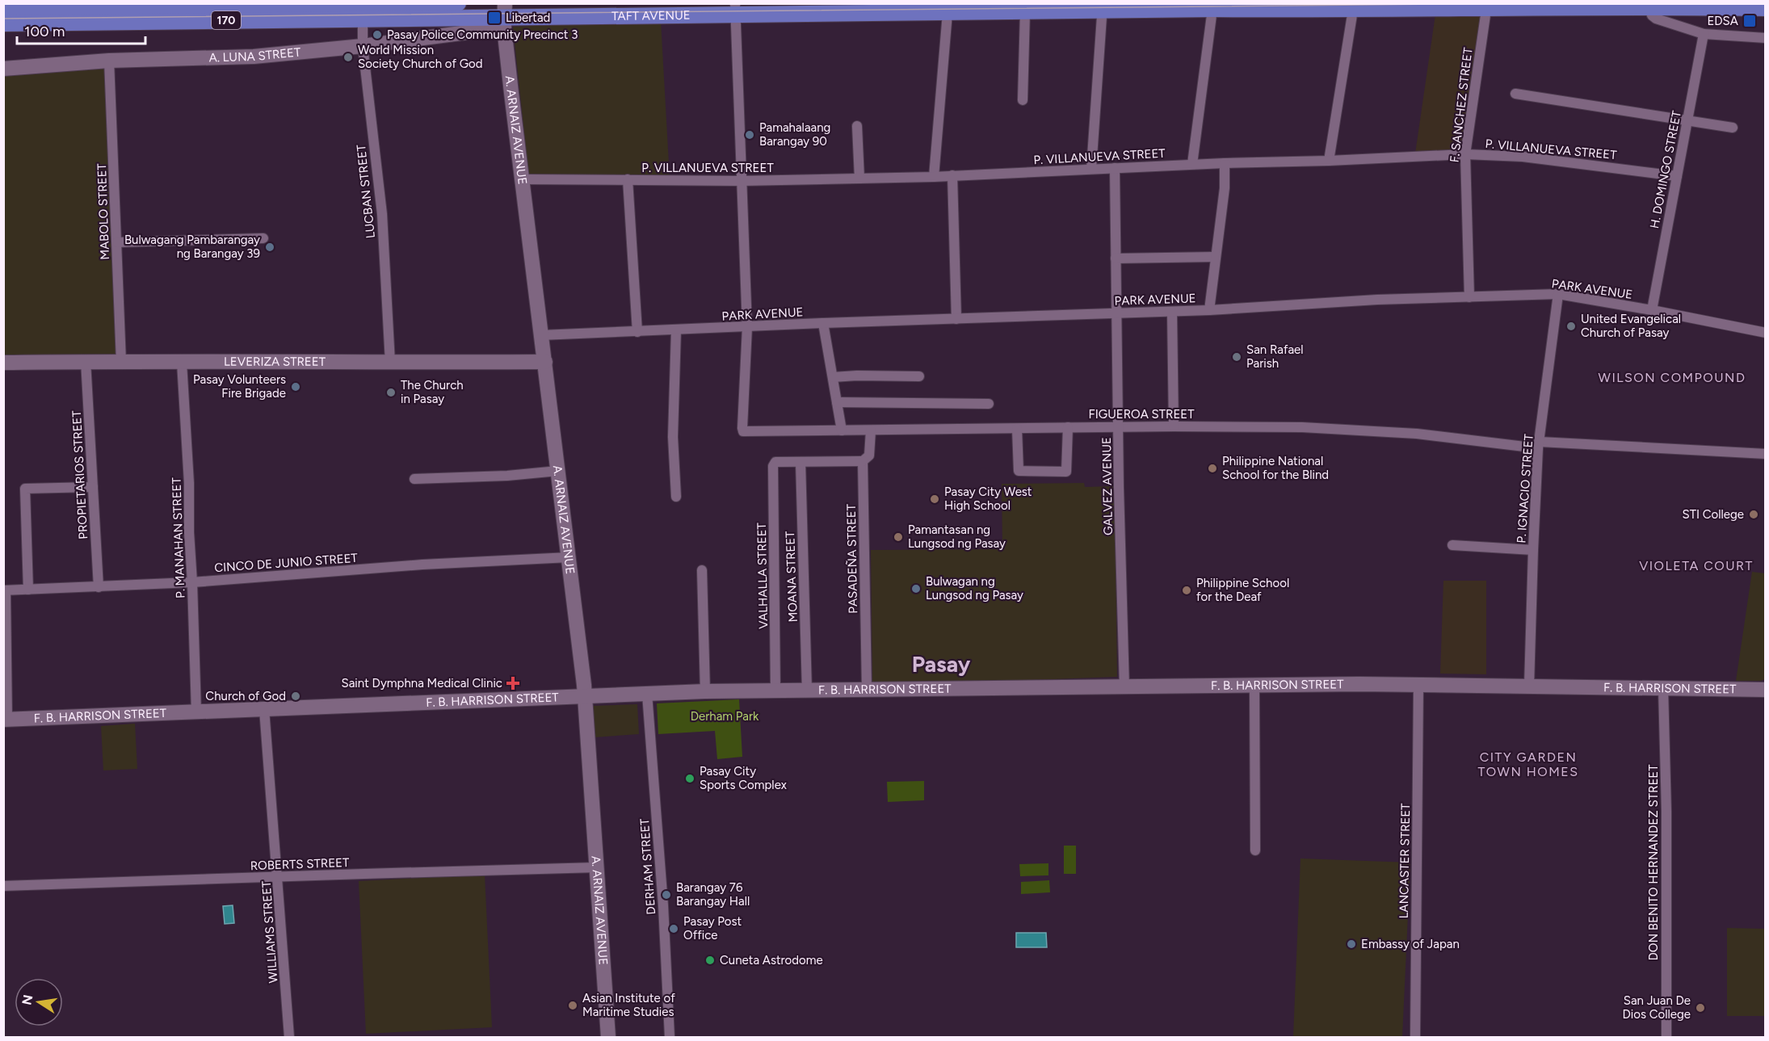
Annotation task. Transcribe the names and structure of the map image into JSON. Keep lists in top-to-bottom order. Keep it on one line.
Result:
{"streets":{"main road":["TAFT AVENUE","170","A. LUNA STREET","A. ARNAIZ AVENUE","LEVERIZA STREET","F. B. HARRISON STREET"],"street":["F. SANCHEZ STREET","P. VILLANUEVA STREET","H. DOMINGO STREET","LUCBAN STREET","MABOLO STREET","PARK AVENUE","FIGUEROA STREET","PROPIETARIOS STREET","GALVEZ AVENUE","P. IGNACIO STREET","P. MANAHAN STREET","PASADEÑA STREET","CINCO DE JUNIO STREET","VALHALLA STREET","MOANA STREET","LANCASTER STREET","DON BENITO HERNANDEZ STREET","ROBERTS STREET","DERHAM STREET","WILLIAMS STREET"]},"crossings":[["TAFT AVENUE","A. LUNA STREET"],["TAFT AVENUE","F. SANCHEZ STREET"],["TAFT AVENUE","A. ARNAIZ AVENUE"],["TAFT AVENUE","LUCBAN STREET"],["A. LUNA STREET","A. ARNAIZ AVENUE"],["A. LUNA STREET","LUCBAN STREET"],["A. LUNA STREET","MABOLO STREET"],["F. SANCHEZ STREET","P. VILLANUEVA STREET"],["F. SANCHEZ STREET","PARK AVENUE"],["A. ARNAIZ AVENUE","P. VILLANUEVA STREET"],["A. ARNAIZ AVENUE","PARK AVENUE"],["A. ARNAIZ AVENUE","LEVERIZA STREET"],["A. ARNAIZ AVENUE","CINCO DE JUNIO STREET"],["A. ARNAIZ AVENUE","F. B. HARRISON STREET"],["A. ARNAIZ AVENUE","ROBERTS STREET"],["P. VILLANUEVA STREET","H. DOMINGO STREET"],["P. VILLANUEVA STREET","GALVEZ AVENUE"],["H. DOMINGO STREET","PARK AVENUE"],["LUCBAN STREET","LEVERIZA STREET"],["MABOLO STREET","LEVERIZA STREET"],["PARK AVENUE","FIGUEROA STREET"],["PARK AVENUE","GALVEZ AVENUE"],["PARK AVENUE","P. IGNACIO STREET"],["LEVERIZA STREET","PROPIETARIOS STREET"],["LEVERIZA STREET","P. MANAHAN STREET"],["FIGUEROA STREET","GALVEZ AVENUE"],["FIGUEROA STREET","P. IGNACIO STREET"],["FIGUEROA STREET","PASADEÑA STREET"],["PROPIETARIOS STREET","CINCO DE JUNIO STREET"],["GALVEZ AVENUE","F. B. HARRISON STREET"],["P. IGNACIO STREET","F. B. HARRISON STREET"],["P. MANAHAN STREET","CINCO DE JUNIO STREET"],["P. MANAHAN STREET","F. B. HARRISON STREET"],["PASADEÑA STREET","F. B. HARRISON STREET"],["VALHALLA STREET","MOANA STREET"],["VALHALLA STREET","F. B. HARRISON STREET"],["MOANA STREET","F. B. HARRISON STREET"],["F. B. HARRISON STREET","LANCASTER STREET"],["F. B. HARRISON STREET","DON BENITO HERNANDEZ STREET"],["F. B. HARRISON STREET","DERHAM STREET"],["F. B. HARRISON STREET","WILLIAMS STREET"],["ROBERTS STREET","WILLIAMS STREET"]],"districts":["WILSON COMPOUND","VIOLETA COURT","Pasay","CITY GARDEN TOWN HOMES"],"parks":["Derham Park"],"places":{"transit":["Libertad","EDSA"],"other":["Pasay Police Community Precinct 3","World Mission Society Church of God","Pamahalaang Barangay 90","Bulwagang Pambarangay ng Barangay 39","United Evangelical Church of Pasay","San Rafael Parish","Pasay Volunteers Fire Brigade","The Church in Pasay","Philippine National School for the Blind","Pasay City West High School","STI College","Pamantasan ng Lungsod ng Pasay","Bulwagan ng Lungsod ng Pasay","Philippine School for the Deaf","Church of God","Pasay City Sports Complex","Barangay 76 Barangay Hall","Pasay Post Office","Embassy of Japan","Cuneta Astrodome","Asian Institute of Maritime Studies","San Juan De Dios College"],"health":["Saint Dymphna Medical Clinic"]},"scale_bar":"100 m","north":"left"}
